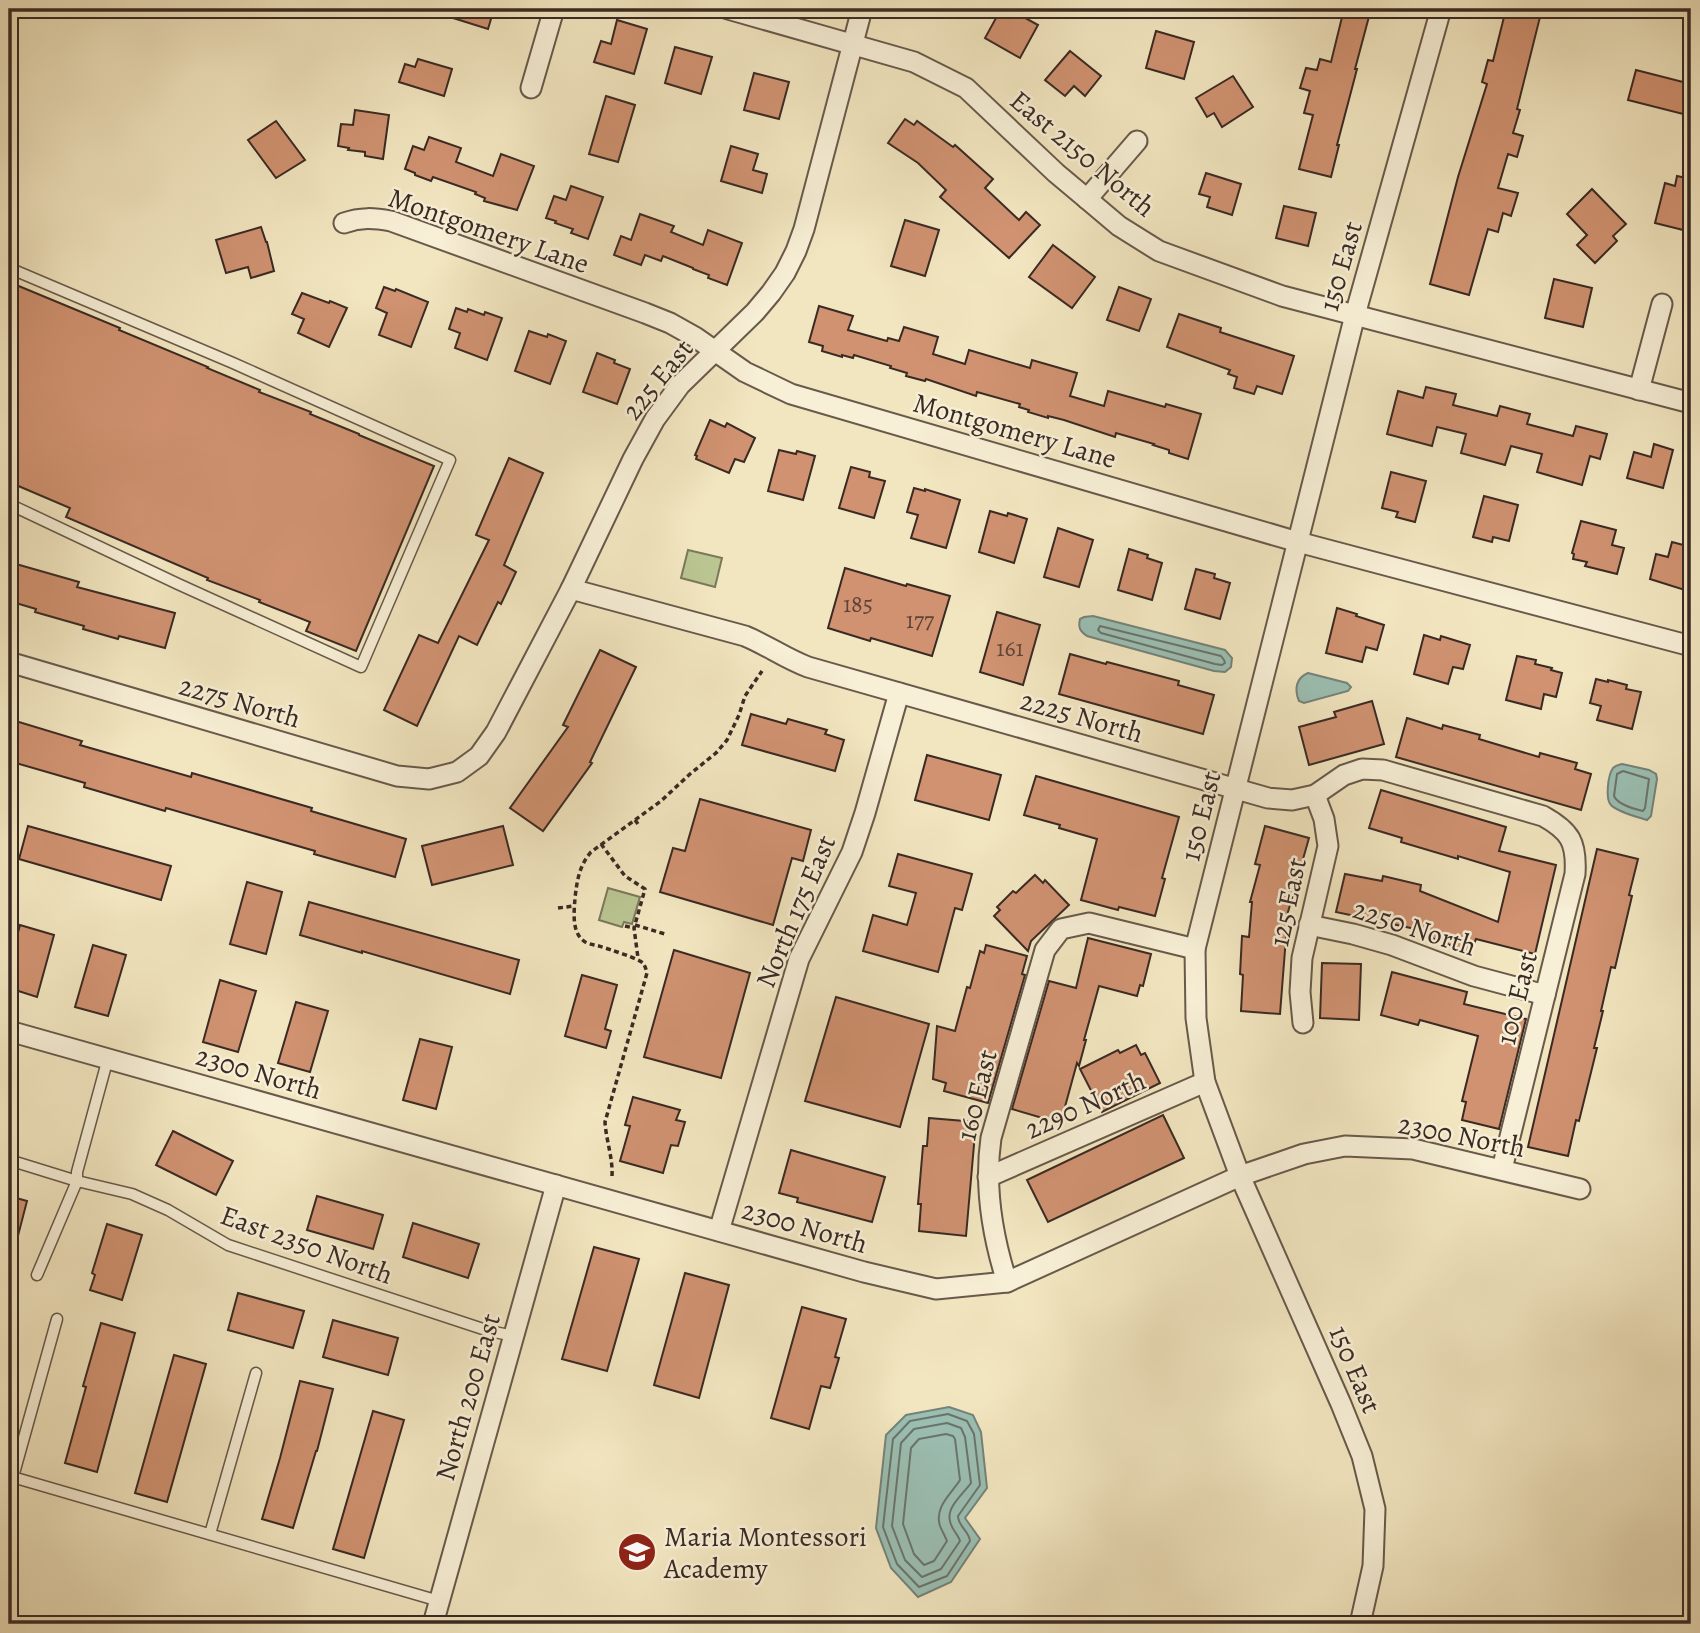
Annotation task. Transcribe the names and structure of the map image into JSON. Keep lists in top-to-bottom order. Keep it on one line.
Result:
{"streets":{"street":["East 2150 North","Montgomery Lane","150 East","225 East","2275 North","2225 North","125 East","North 175 East","2250 North","100 East","2300 North","160 East","2290 North","North 200 East"],"lane":["East 2350 North"]},"crossings":[["East 2150 North","150 East"],["East 2150 North","225 East"],["Montgomery Lane","150 East"],["Montgomery Lane","225 East"],["150 East","2225 North"],["150 East","2300 North"],["150 East","160 East"],["150 East","2290 North"],["225 East","2275 North"],["225 East","2225 North"],["2225 North","125 East"],["2225 North","North 175 East"],["2225 North","100 East"],["125 East","2250 North"],["North 175 East","2300 North"],["2250 North","100 East"],["100 East","2300 North"],["2300 North","160 East"],["2300 North","North 200 East"],["160 East","2290 North"],["East 2350 North","North 200 East"]],"places":{"school or university":["Maria Montessori Academy"]},"house_numbers":["185","177","161"]}
